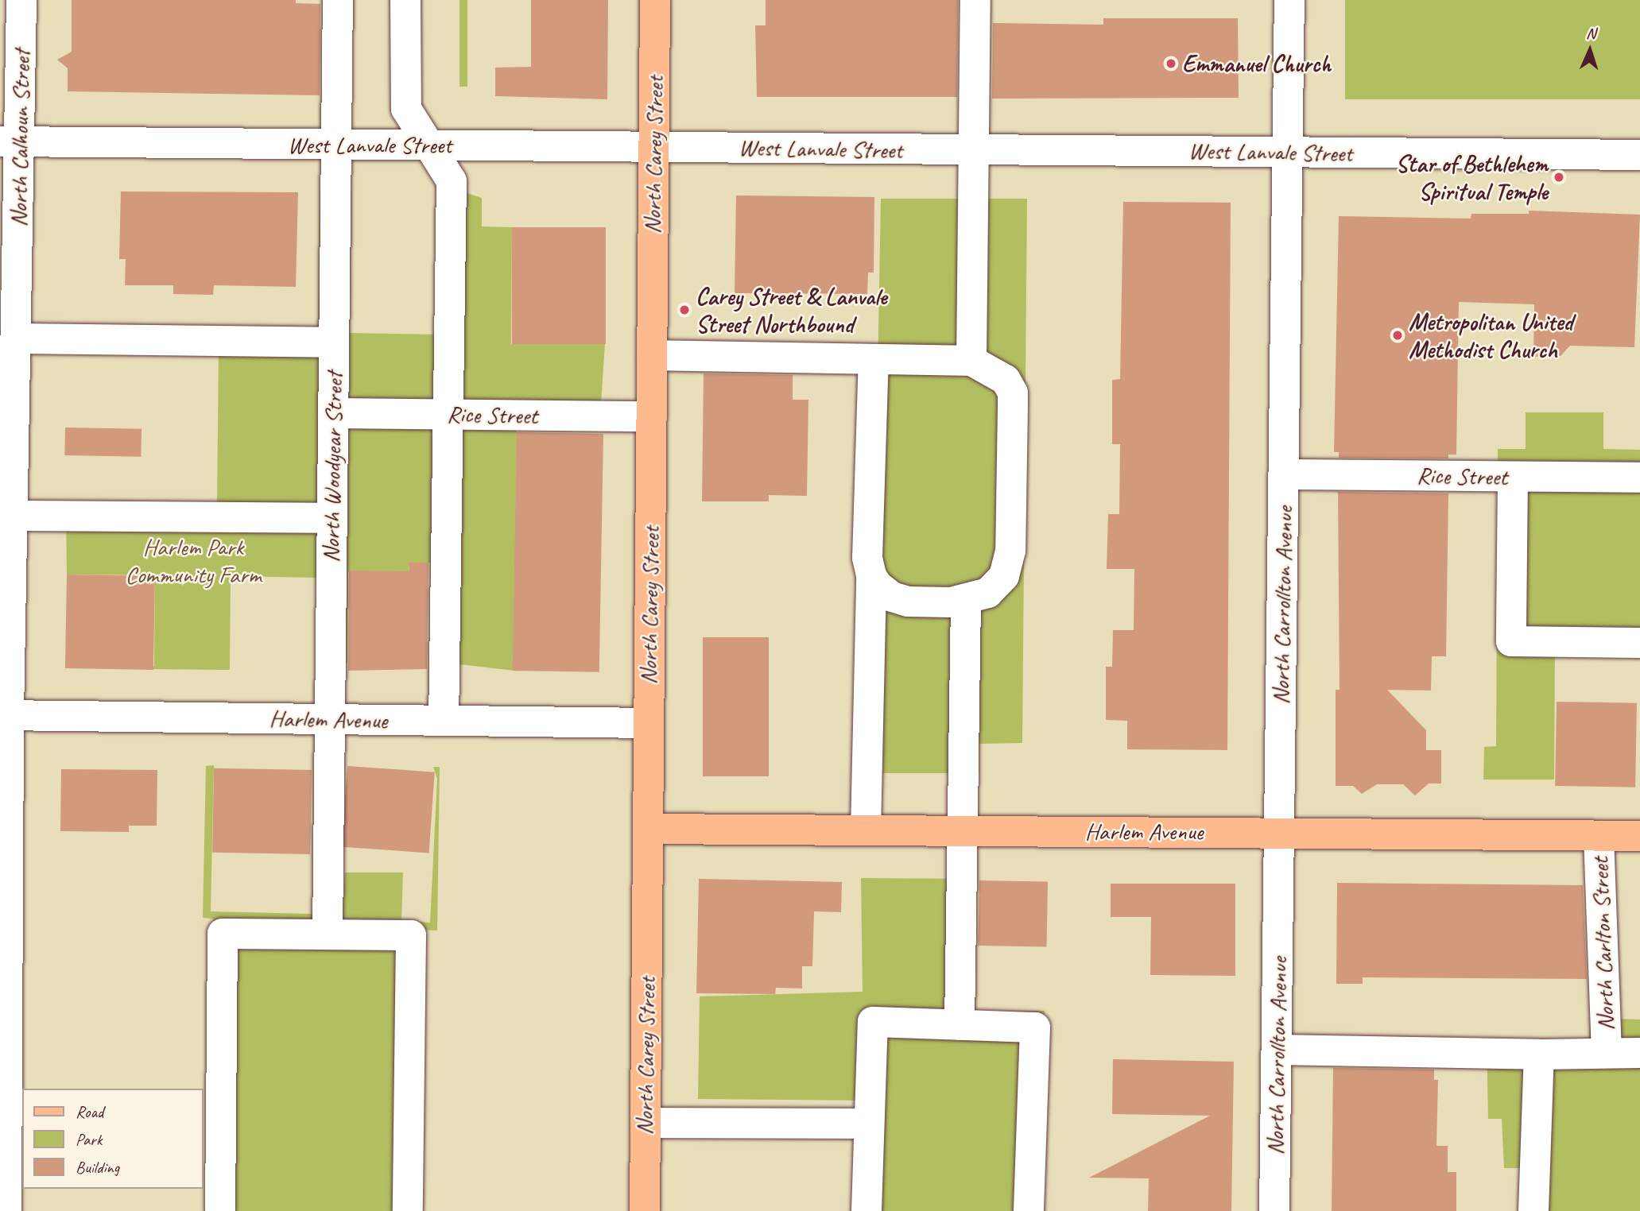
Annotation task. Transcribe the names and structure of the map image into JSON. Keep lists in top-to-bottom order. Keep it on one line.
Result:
{"streets":{"main road":["North Carey Street","Harlem Avenue"],"street":["North Calhoun Street","West Lanvale Street","Rice Street","North Woodyear Street","North Carrollton Avenue","North Carlton Street"]},"crossings":[["North Calhoun Street","West Lanvale Street"],["North Calhoun Street","Harlem Avenue"],["West Lanvale Street","North Carey Street"],["West Lanvale Street","North Woodyear Street"],["West Lanvale Street","North Carrollton Avenue"],["North Carey Street","Rice Street"],["North Carey Street","Harlem Avenue"],["Rice Street","North Woodyear Street"],["Rice Street","North Carrollton Avenue"],["North Woodyear Street","Harlem Avenue"],["North Carrollton Avenue","Harlem Avenue"],["Harlem Avenue","North Carlton Street"]],"parks":["Harlem Park Community Farm"],"places":["Emmanuel Church","Star of Bethlehem Spiritual Temple","Carey Street & Lanvale Street Northbound","Metropolitan United Methodist Church"],"legend":["Road","Park","Building"],"north":"top"}
